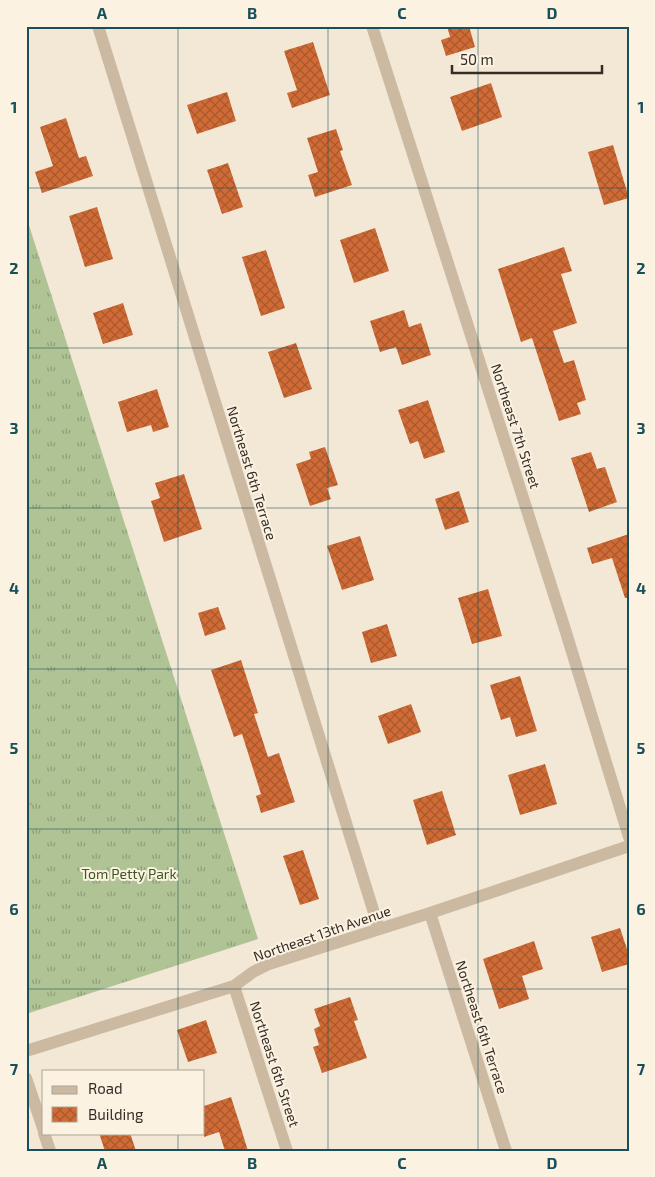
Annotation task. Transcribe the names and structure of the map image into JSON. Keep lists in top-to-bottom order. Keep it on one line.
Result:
{"streets":{"street":["Northeast 7th Street","Northeast 6th Terrace","Northeast 13th Avenue","Northeast 6th Street"]},"crossings":[["Northeast 6th Terrace","Northeast 13th Avenue"],["Northeast 13th Avenue","Northeast 6th Street"]],"parks":["Tom Petty Park"],"legend":["Road","Building"],"scale_bar":"50 m","grid":{"columns":["A","B","C","D"],"rows":["1","2","3","4","5","6","7"]}}
